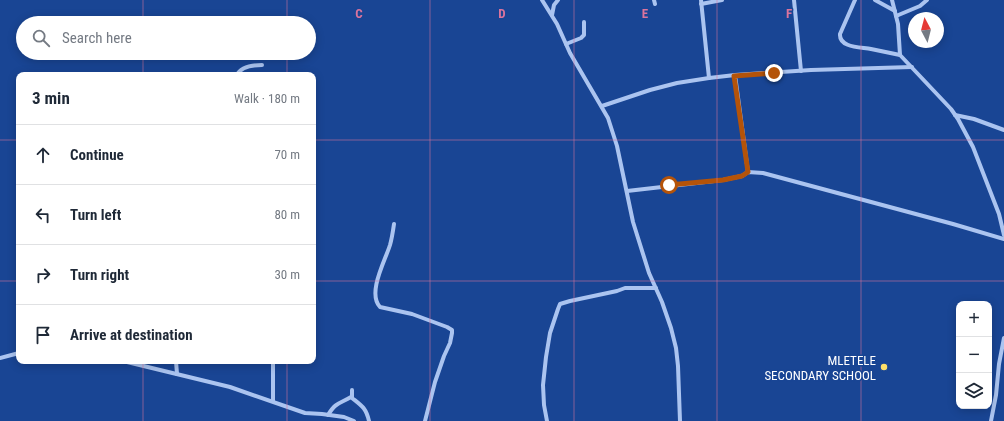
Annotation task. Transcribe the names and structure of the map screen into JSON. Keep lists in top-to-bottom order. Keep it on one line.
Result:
{"places":["MLETELE SECONDARY SCHOOL"],"north":"top","page":{"search":"Search here","heading":["3 min","Walk · 180 m"],"list":[["Continue","70 m"],["Turn left","80 m"],["Turn right","30 m"],"Arrive at destination"],"map_buttons":["+","−"]},"grid":{"columns":["C","D","E","F"]}}
